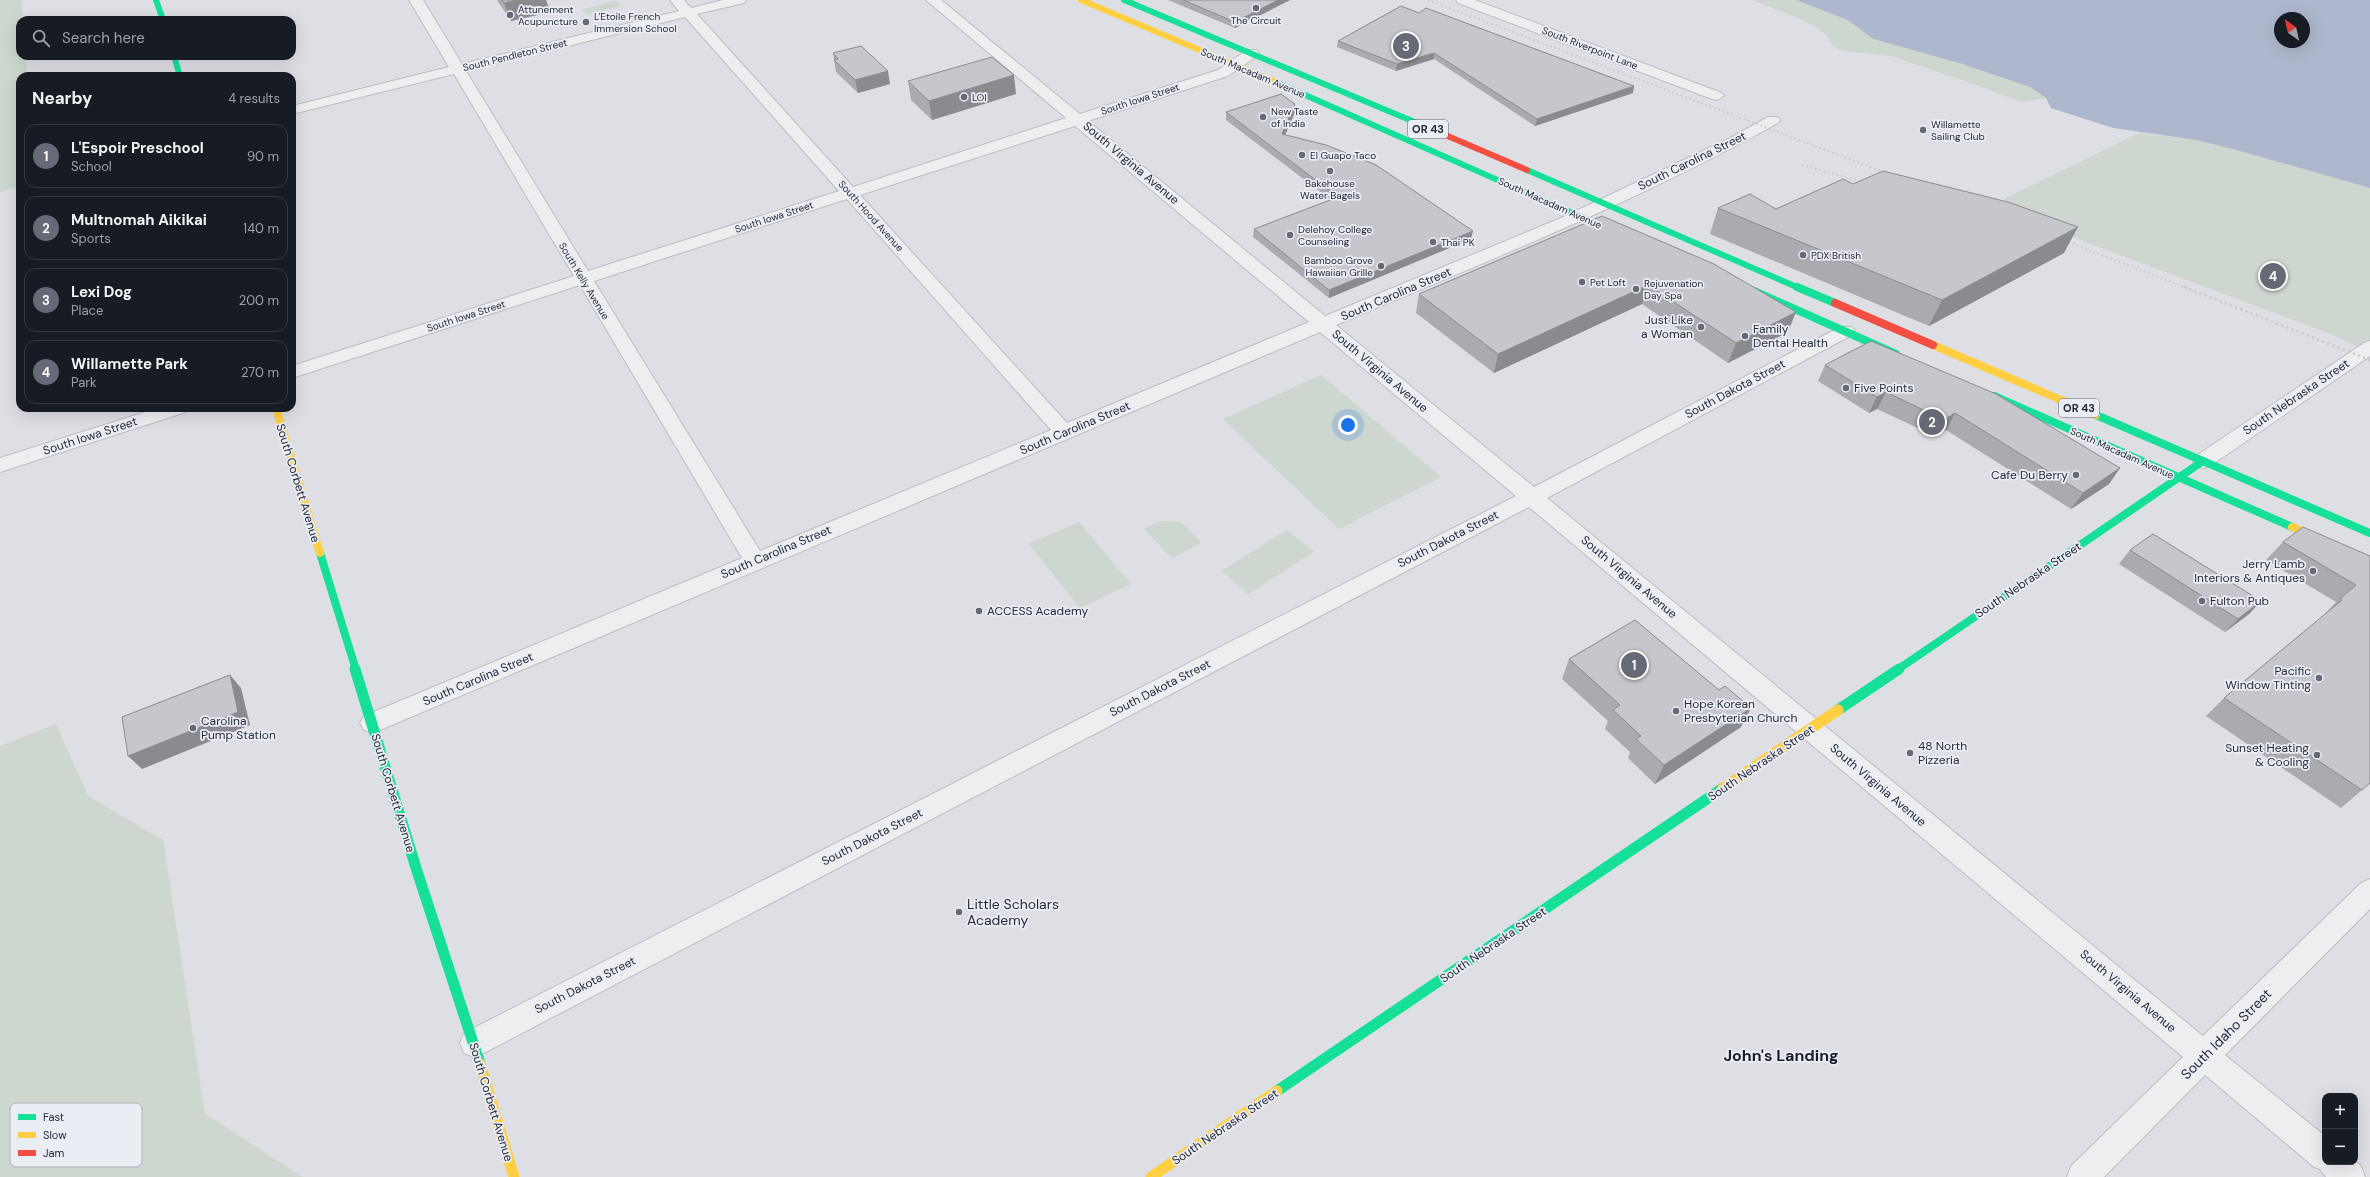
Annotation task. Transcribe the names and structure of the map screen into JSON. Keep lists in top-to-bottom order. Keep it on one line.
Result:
{"streets":{"main road":["South Macadam Avenue","OR 43","South Nebraska Street","South Corbett Avenue"],"street":["South Riverpoint Lane","South Pendleton Street","South Iowa Street","South Carolina Street","South Virginia Avenue","South Hood Avenue","South Kelly Avenue","South Dakota Street","South Idaho Street"]},"crossings":[["South Pendleton Street","South Hood Avenue"],["South Pendleton Street","South Kelly Avenue"],["South Macadam Avenue","South Iowa Street"],["South Macadam Avenue","South Carolina Street"],["South Macadam Avenue","South Nebraska Street"],["South Iowa Street","South Virginia Avenue"],["South Iowa Street","South Hood Avenue"],["South Iowa Street","South Kelly Avenue"],["South Carolina Street","South Virginia Avenue"],["South Carolina Street","South Hood Avenue"],["South Carolina Street","South Kelly Avenue"],["South Carolina Street","South Corbett Avenue"],["South Virginia Avenue","South Dakota Street"],["South Virginia Avenue","South Nebraska Street"],["South Virginia Avenue","South Idaho Street"],["South Dakota Street","South Corbett Avenue"]],"districts":["John's Landing"],"places":["The Circuit","Attunement Acupuncture","L'Etoile French Immersion School","LOI","New Taste of India","Willamette Sailing Club","El Guapo Taco","Bakehouse Water Bagels","Delehoy College Counseling","Thai PK","PDX British","Bamboo Grove Hawaiian Grille","Pet Loft","Rejuvenation Day Spa","Just Like a Woman","Family Dental Health","Five Points","Cafe Du Berry","Jerry Lamb Interiors & Antiques","Fulton Pub","ACCESS Academy","Pacific Window Tinting","Hope Korean Presbyterian Church","Carolina Pump Station","48 North Pizzeria","Sunset Heating & Cooling","Little Scholars Academy"],"legend":["Fast","Slow","Jam"],"north":"top left","page":{"search":"Search here","pins":["3","4","2","1"],"heading":["Nearby","4 results"],"list":[{"mark":"1","name":"L'Espoir Preschool","note":"School","value":"90 m"},{"mark":"2","name":"Multnomah Aikikai","note":"Sports","value":"140 m"},{"mark":"3","name":"Lexi Dog","note":"Place","value":"200 m"},{"mark":"4","name":"Willamette Park","note":"Park","value":"270 m"}],"map_buttons":["+","−"]}}
